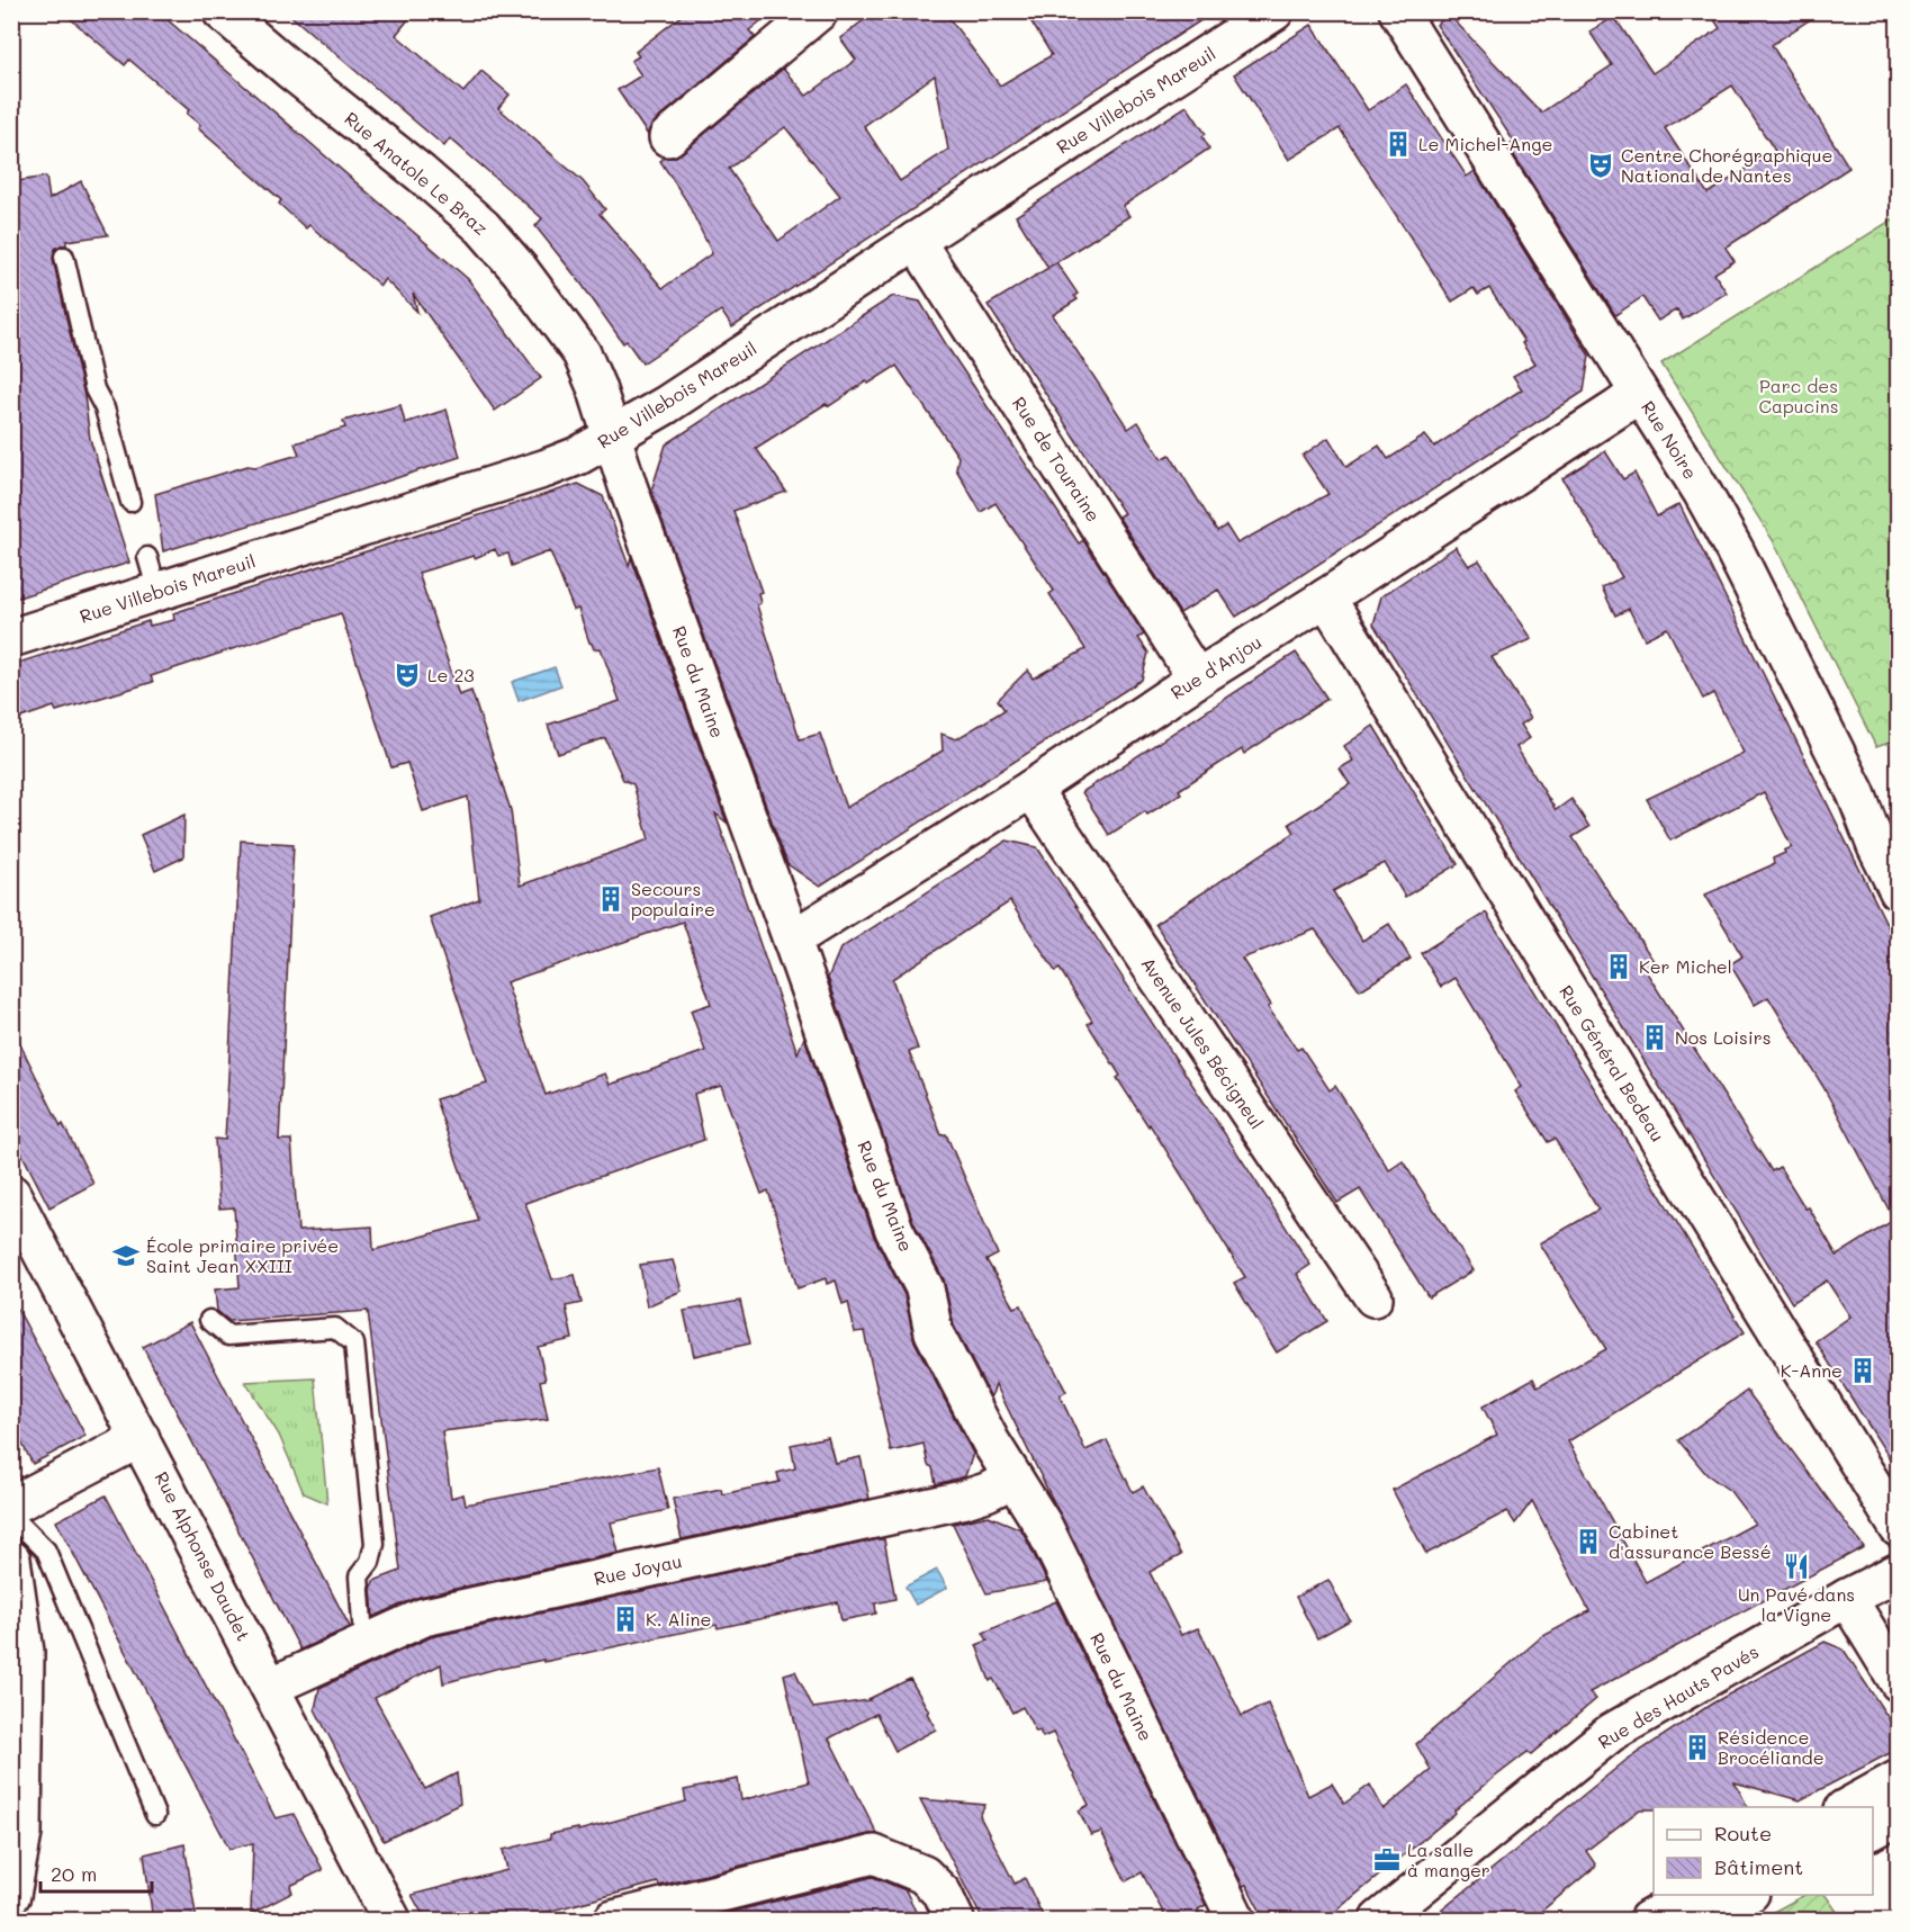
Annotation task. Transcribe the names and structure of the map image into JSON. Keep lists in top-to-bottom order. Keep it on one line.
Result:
{"streets":{"street":["Rue Villebois Mareuil","Rue Anatole Le Braz","Rue Noire","Rue de Touraine","Rue d'Anjou","Rue du Maine","Avenue Jules Bécigneul","Rue Général Bedeau","Rue Alphonse Daudet","Rue Joyau","Rue des Hauts Pavés"]},"crossings":[["Rue Villebois Mareuil","Rue Anatole Le Braz"],["Rue Villebois Mareuil","Rue de Touraine"],["Rue Villebois Mareuil","Rue du Maine"],["Rue Anatole Le Braz","Rue du Maine"],["Rue Noire","Rue d'Anjou"],["Rue de Touraine","Rue d'Anjou"],["Rue d'Anjou","Rue du Maine"],["Rue d'Anjou","Avenue Jules Bécigneul"],["Rue d'Anjou","Rue Général Bedeau"],["Rue du Maine","Rue Joyau"],["Rue Alphonse Daudet","Rue Joyau"]],"parks":["Parc des Capucins"],"places":{"building":["Le Michel-Ange","Secours populaire","Ker Michel","Nos Loisirs","K-Anne","Cabinet d'assurance Bessé","K. Aline","Résidence Brocéliande"],"theatre":["Centre Chorégraphique National de Nantes","Le 23"],"school or university":["École primaire privée Saint Jean XXIII"],"restaurant":["Un Pavé dans la Vigne"],"office":["La salle à manger"]},"legend":["Route","Bâtiment"],"scale_bar":"20 m"}
